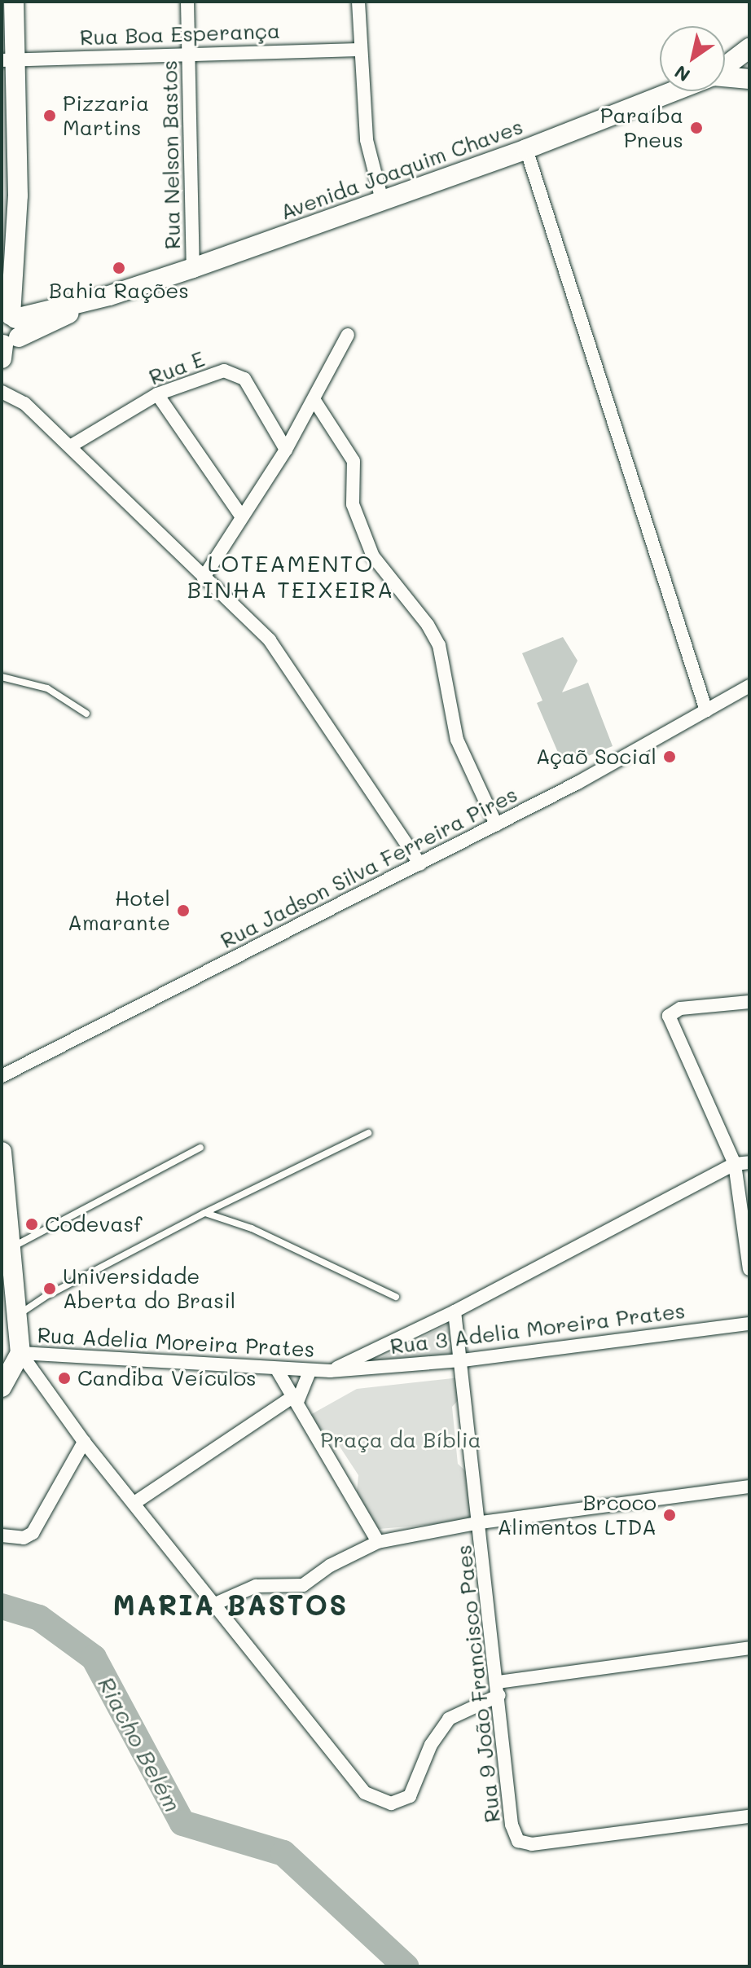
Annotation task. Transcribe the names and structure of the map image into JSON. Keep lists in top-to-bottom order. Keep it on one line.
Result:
{"streets":{"main road":["Avenida Joaquim Chaves"],"street":["Rua Boa Esperança","Rua Nelson Bastos","Rua E","Rua Jadson Silva Ferreira Pires","Rua 3 Adelia Moreira Prates","Rua Adelia Moreira Prates","Rua 9 João Francisco Paes"]},"crossings":[["Rua Boa Esperança","Rua Nelson Bastos"],["Rua Nelson Bastos","Avenida Joaquim Chaves"],["Rua 3 Adelia Moreira Prates","Rua Adelia Moreira Prates"],["Rua 3 Adelia Moreira Prates","Rua 9 João Francisco Paes"]],"districts":["LOTEAMENTO BINHA TEIXEIRA","MARIA BASTOS"],"water":["Riacho Belém"],"parks":["Praça da Bíblia"],"places":["Pizzaria Martins","Paraíba Pneus","Bahia Rações","Açaõ Social","Hotel Amarante","Codevasf","Universidade Aberta do Brasil","Candiba Veículos","Brcoco Alimentos LTDA"],"north":"bottom left"}
